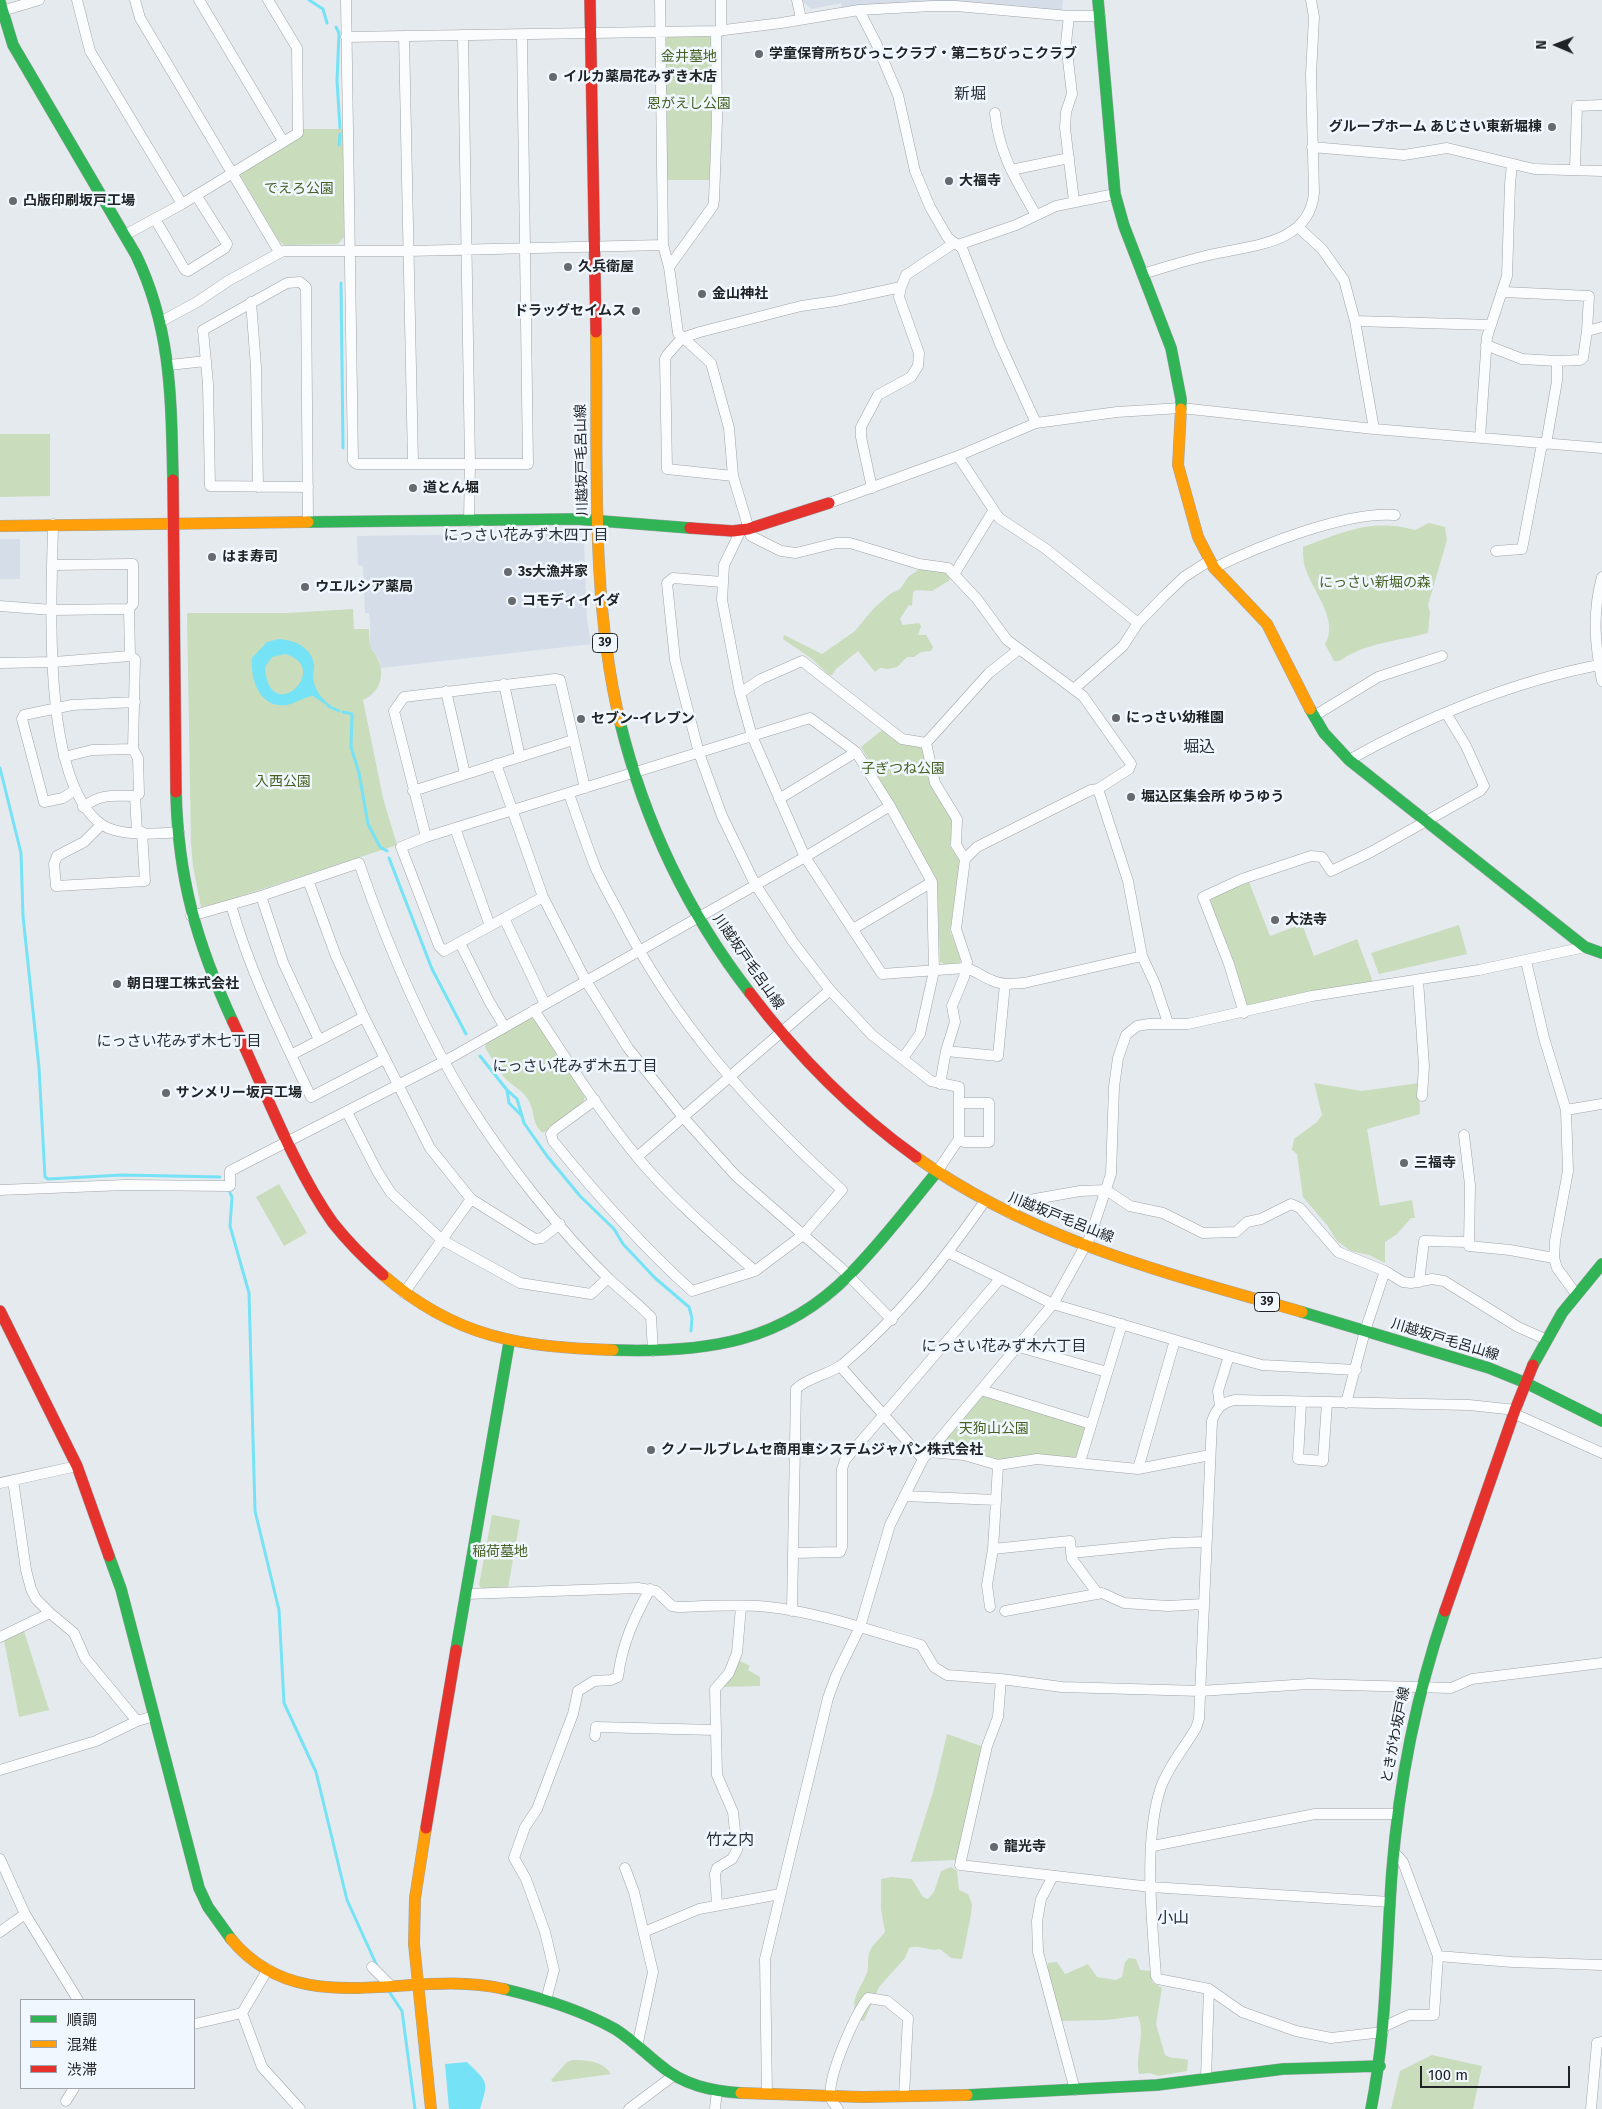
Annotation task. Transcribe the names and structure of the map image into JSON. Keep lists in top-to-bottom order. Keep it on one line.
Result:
{"streets":{"street":["川越坂戸毛呂山線","39","ときがわ坂戸線"]},"crossings":[["川越坂戸毛呂山線","ときがわ坂戸線"]],"districts":["新堀","にっさい花みず木四丁目","堀込","にっさい花みず木七丁目","にっさい花みず木五丁目","にっさい花みず木六丁目","竹之内","小山"],"parks":["金井墓地","恩がえし公園","でえろ公園","にっさい新堀の森","子ぎつね公園","入西公園","天狗山公園","稲荷墓地"],"places":["学童保育所ちびっこクラブ・第二ちびっこクラブ","イルカ薬局花みずき木店","グループホーム あじさい東新堀棟","大福寺","凸版印刷坂戸工場","久兵衛屋","金山神社","ドラッグセイムス","道とん堀","はま寿司","3s大漁丼家","ウエルシア薬局","コモディイイダ","にっさい幼稚園","セブン-イレブン","堀込区集会所 ゆうゆう","大法寺","朝日理工株式会社","サンメリー坂戸工場","三福寺","クノールブレムセ商用車システムジャパン株式会社","龍光寺"],"legend":["順調","混雑","渋滞"],"scale_bar":"100 m","north":"left"}
